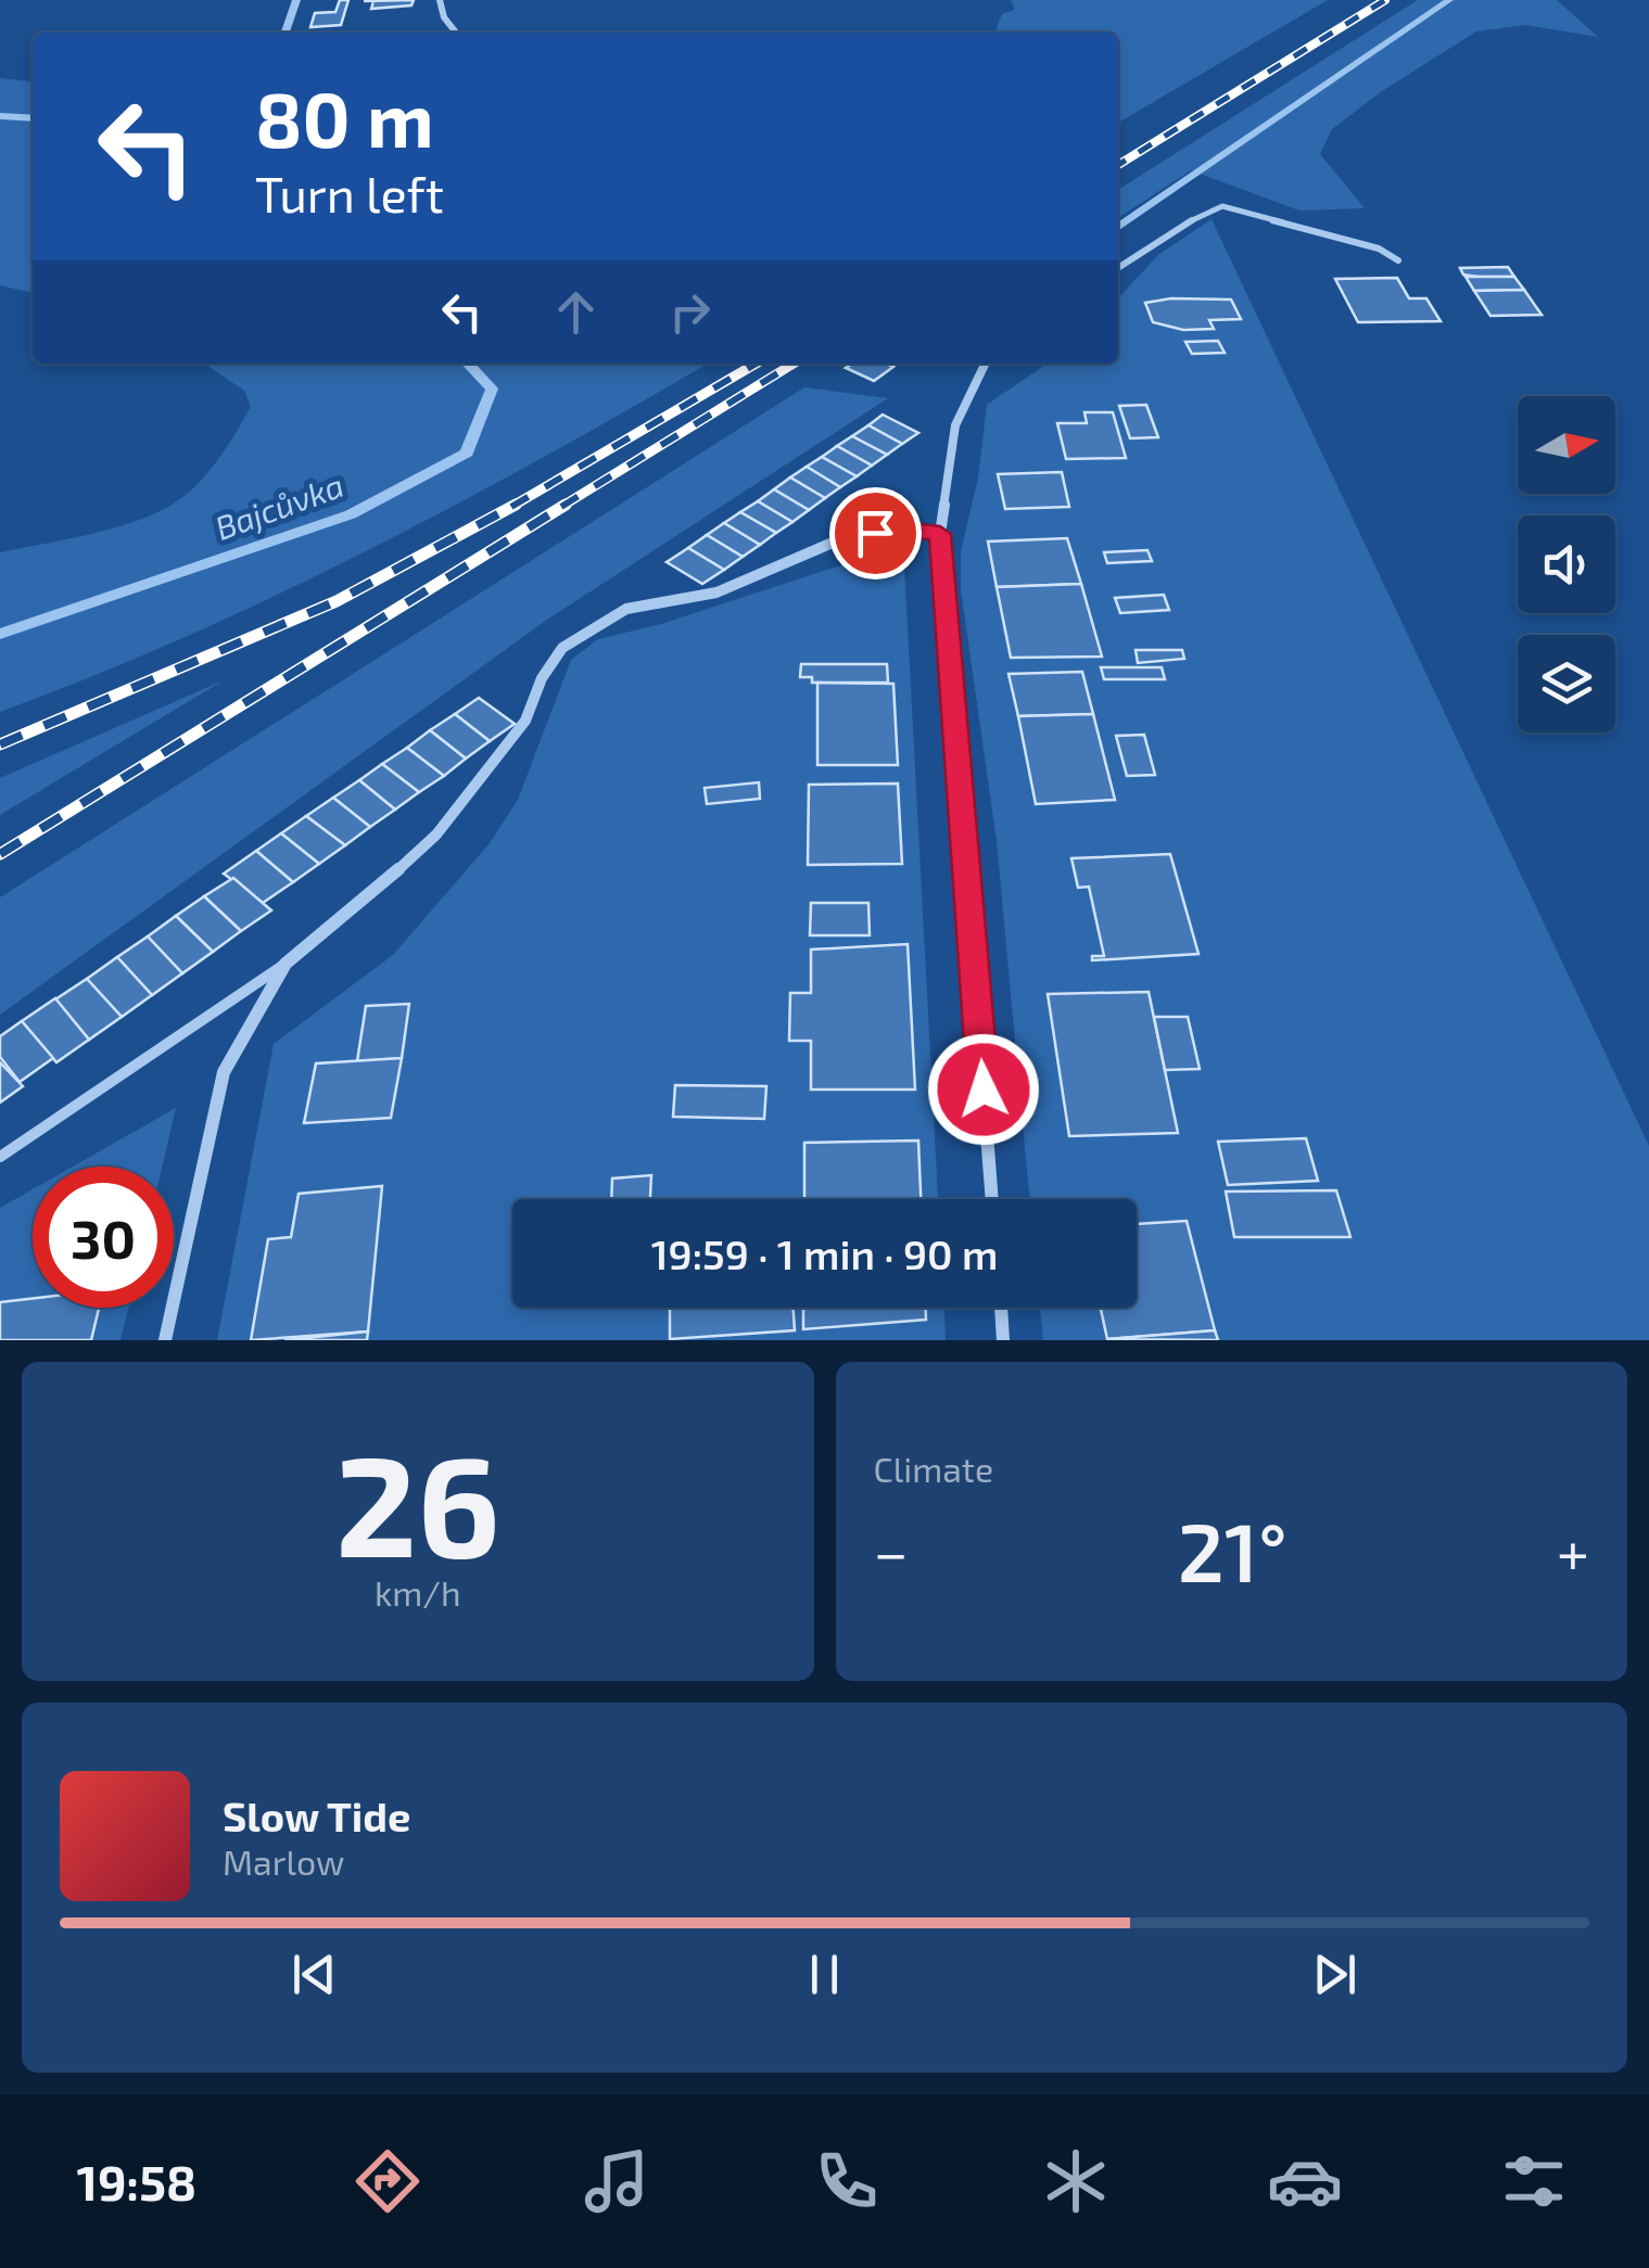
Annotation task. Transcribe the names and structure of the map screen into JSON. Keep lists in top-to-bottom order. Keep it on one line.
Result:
{"water":["Bajcůvka"],"north":"right","page":{"turn":["80 m","Turn left"],"limit":"30","trip":"19:59 · 1 min · 90 m","tile":[["26","km/h"],"Climate"],"heat":["−","21°","+"],"song":["Slow Tide","Marlow"],"tabs":"19:58"}}
